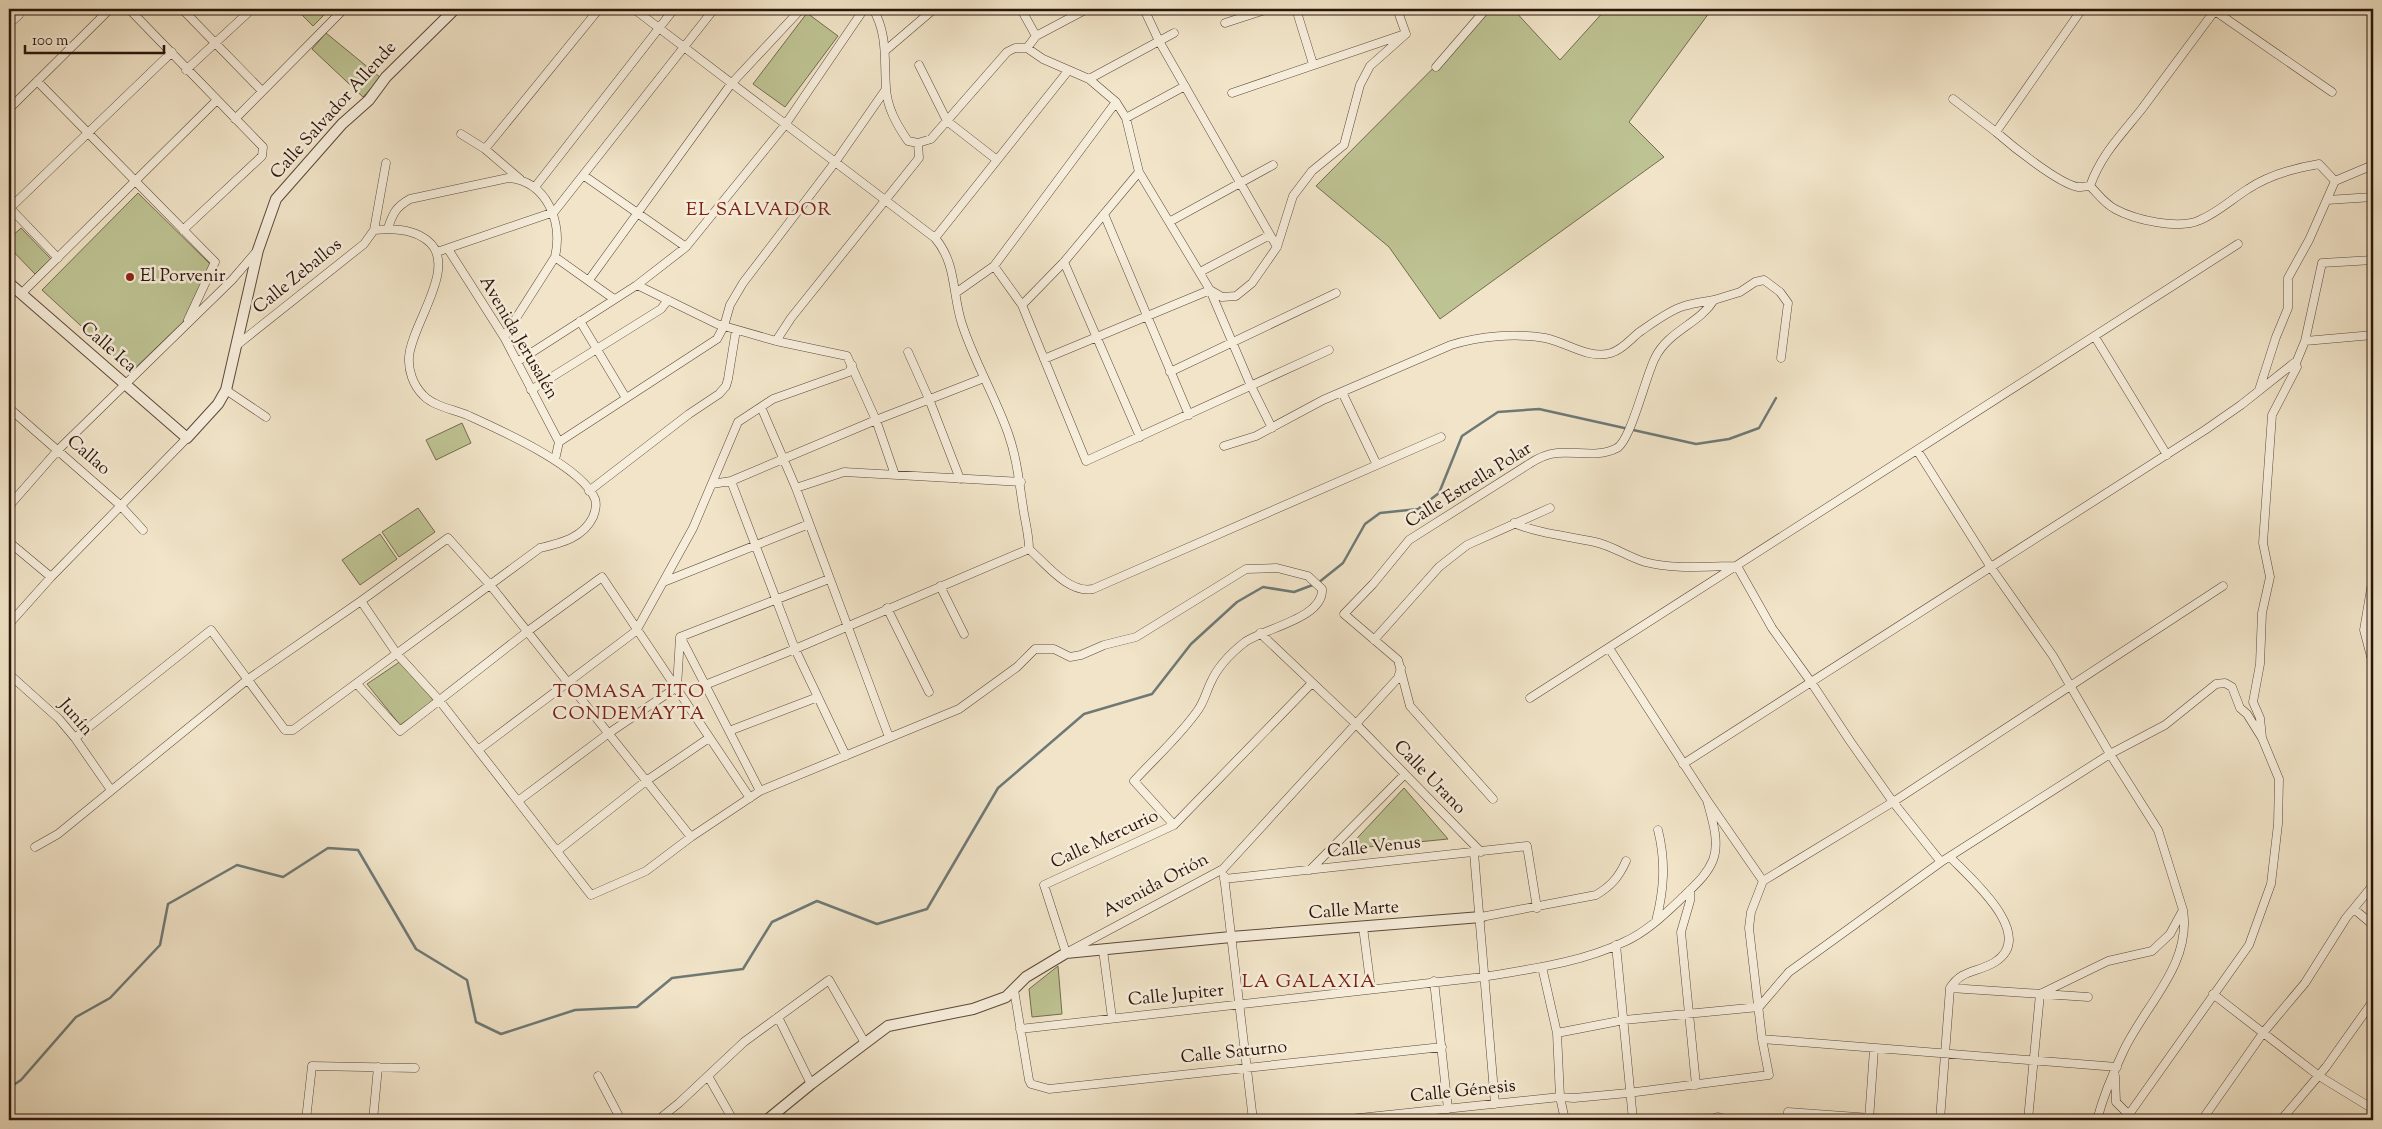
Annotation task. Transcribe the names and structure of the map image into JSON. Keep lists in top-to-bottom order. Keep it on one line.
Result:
{"streets":{"street":["Calle Salvador Allende","Calle Zeballos","Avenida Jerusalén","Calle Ica","Callao","Calle Estrella Polar","Junín","Calle Urano","Calle Mercurio","Calle Venus","Avenida Orión","Calle Marte","Calle Jupiter","Calle Saturno","Calle Génesis"]},"crossings":[["Calle Salvador Allende","Calle Zeballos"],["Calle Urano","Calle Mercurio"],["Calle Urano","Calle Venus"],["Calle Urano","Avenida Orión"],["Calle Mercurio","Avenida Orión"],["Calle Mercurio","Calle Marte"],["Calle Venus","Calle Marte"],["Avenida Orión","Calle Marte"],["Calle Jupiter","Calle Saturno"]],"districts":["EL SALVADOR","TOMASA TITO CONDEMAYTA","LA GALAXIA"],"places":["El Porvenir"],"scale_bar":"100 m"}
